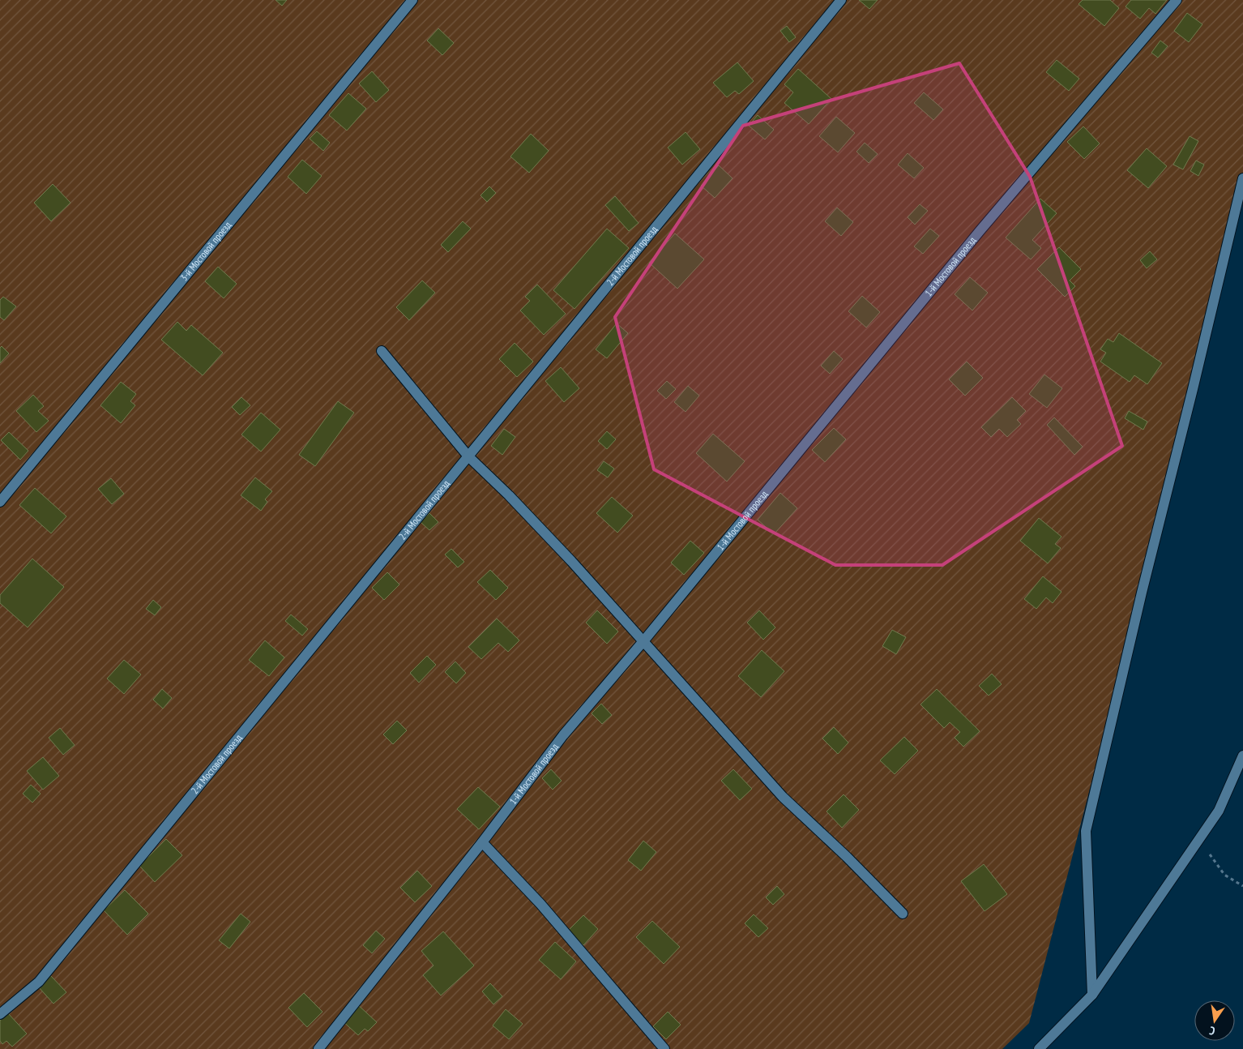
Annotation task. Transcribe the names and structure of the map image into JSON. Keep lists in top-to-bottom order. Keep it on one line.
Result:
{"streets":{"lane":["3-й Мостовой проезд","2-й Мостовой проезд","1-й Мостовой проезд"]},"north":"bottom"}
